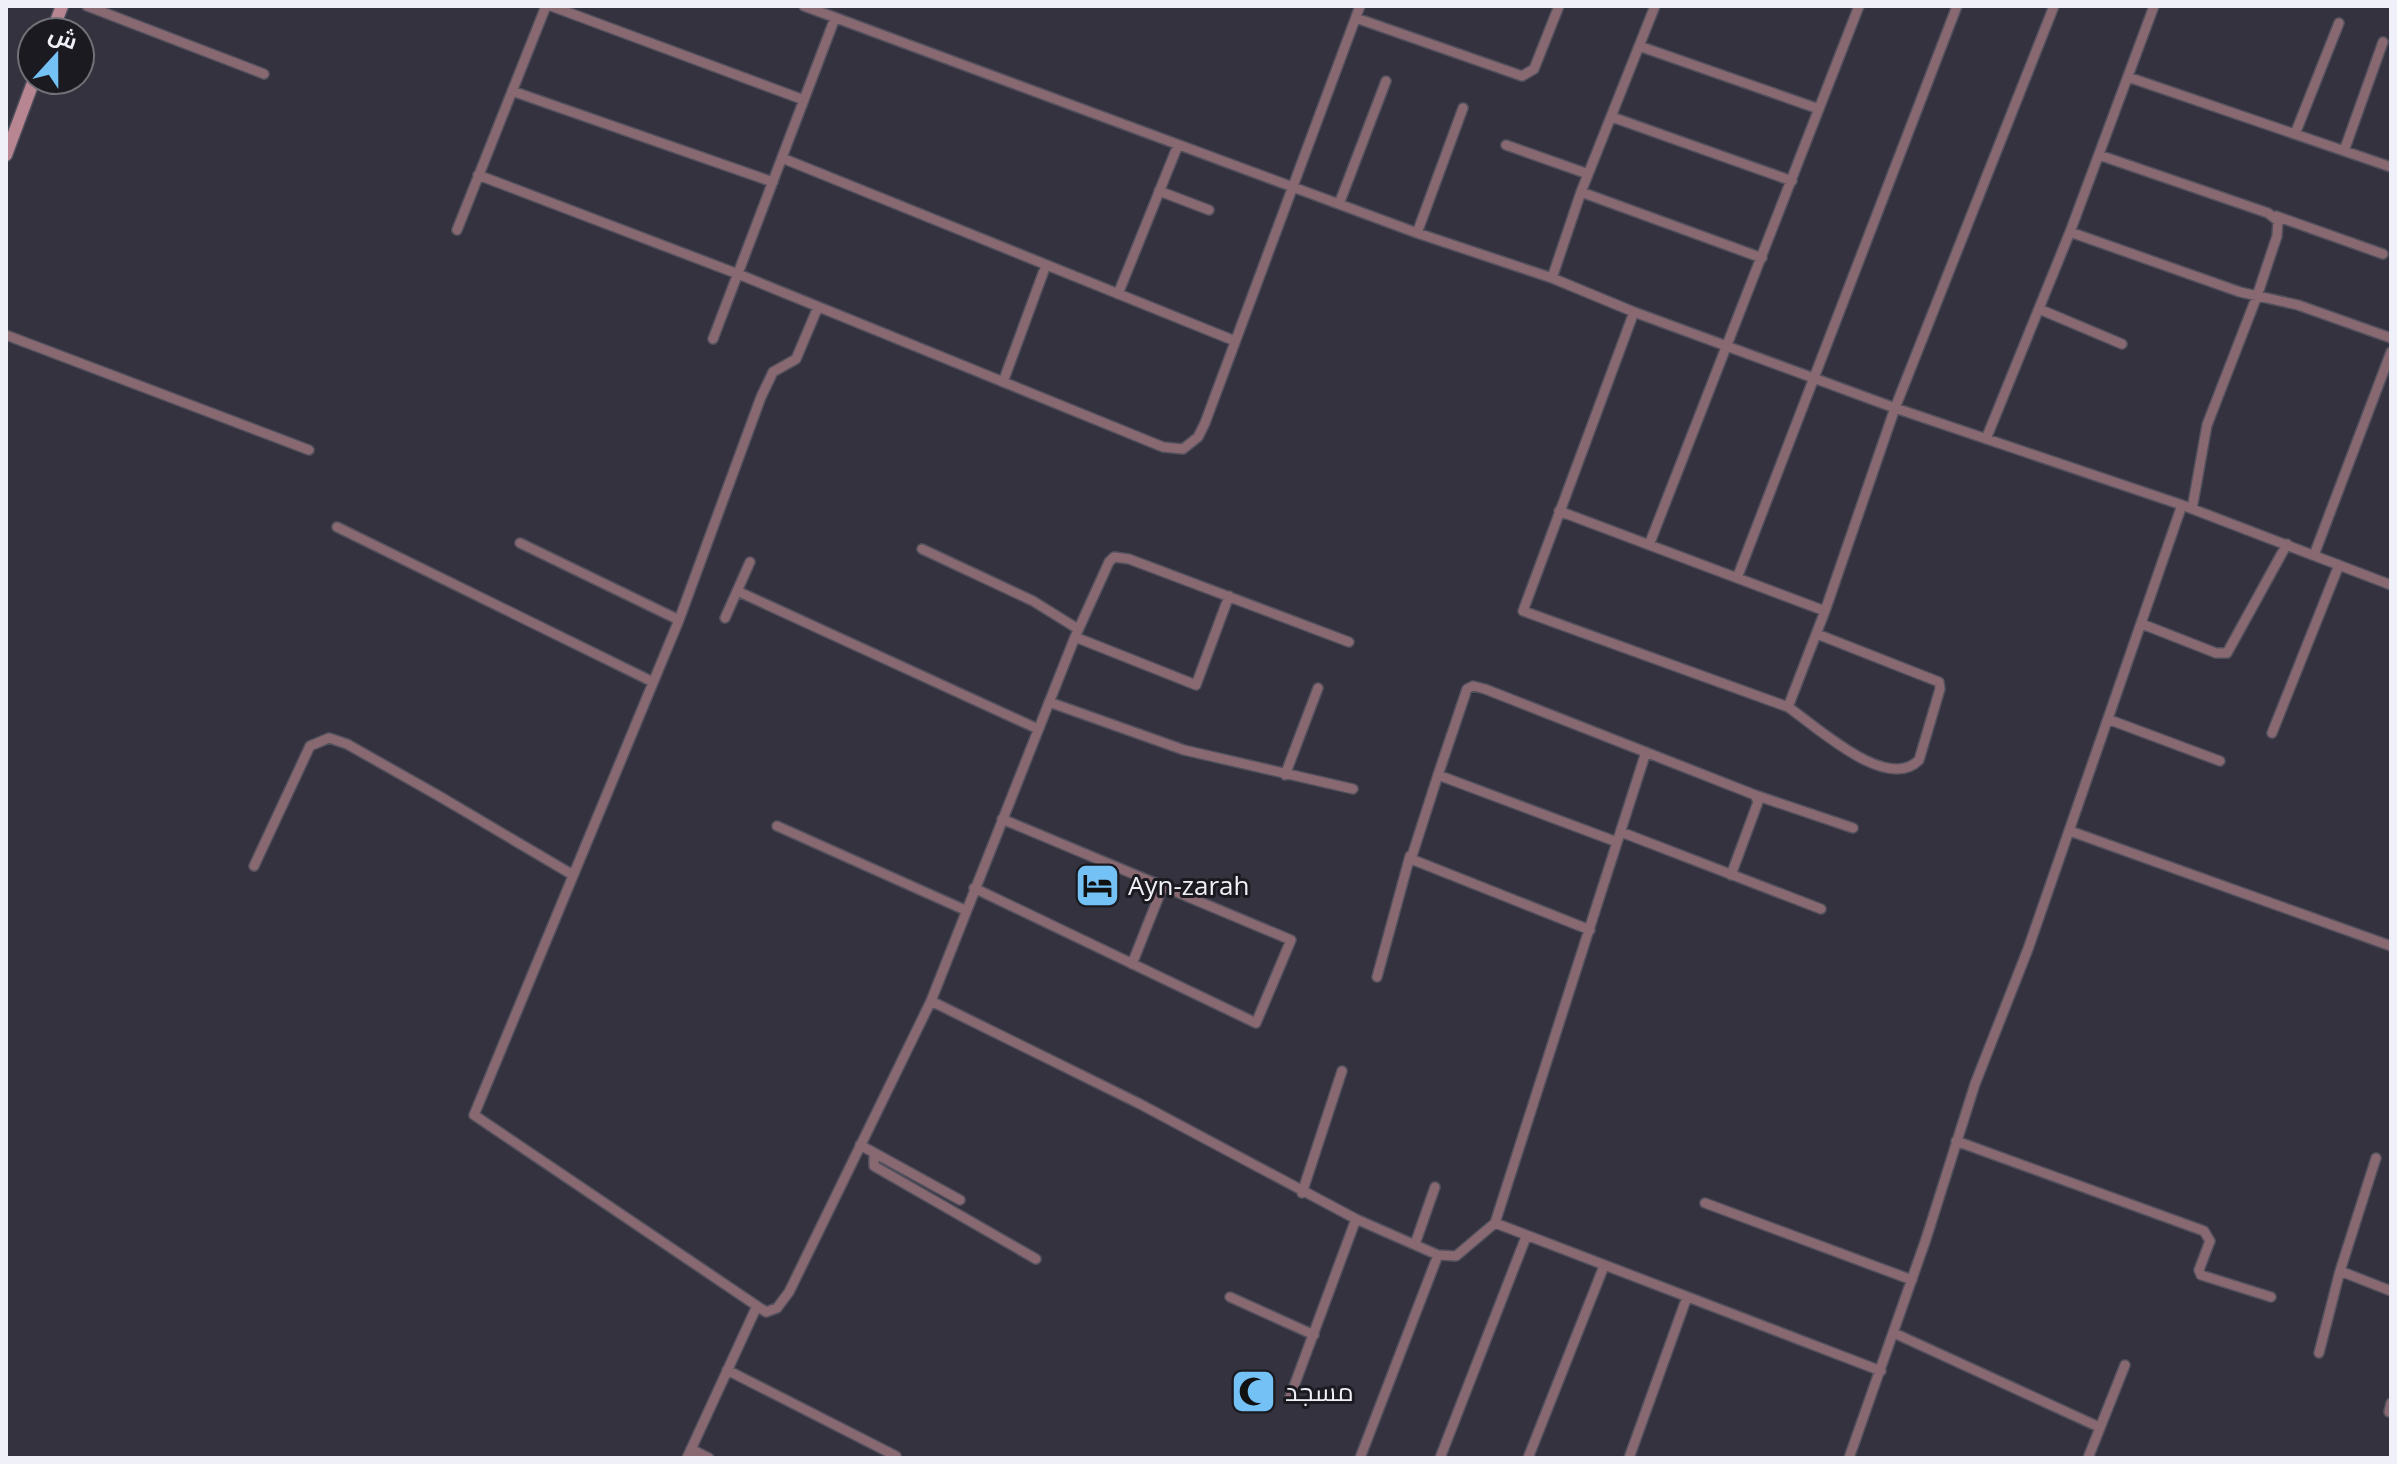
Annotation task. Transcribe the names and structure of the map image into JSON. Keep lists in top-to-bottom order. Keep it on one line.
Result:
{"places":{"hotel":["Ayn-zarah"],"mosque":["مسجد"]},"north":"top"}
